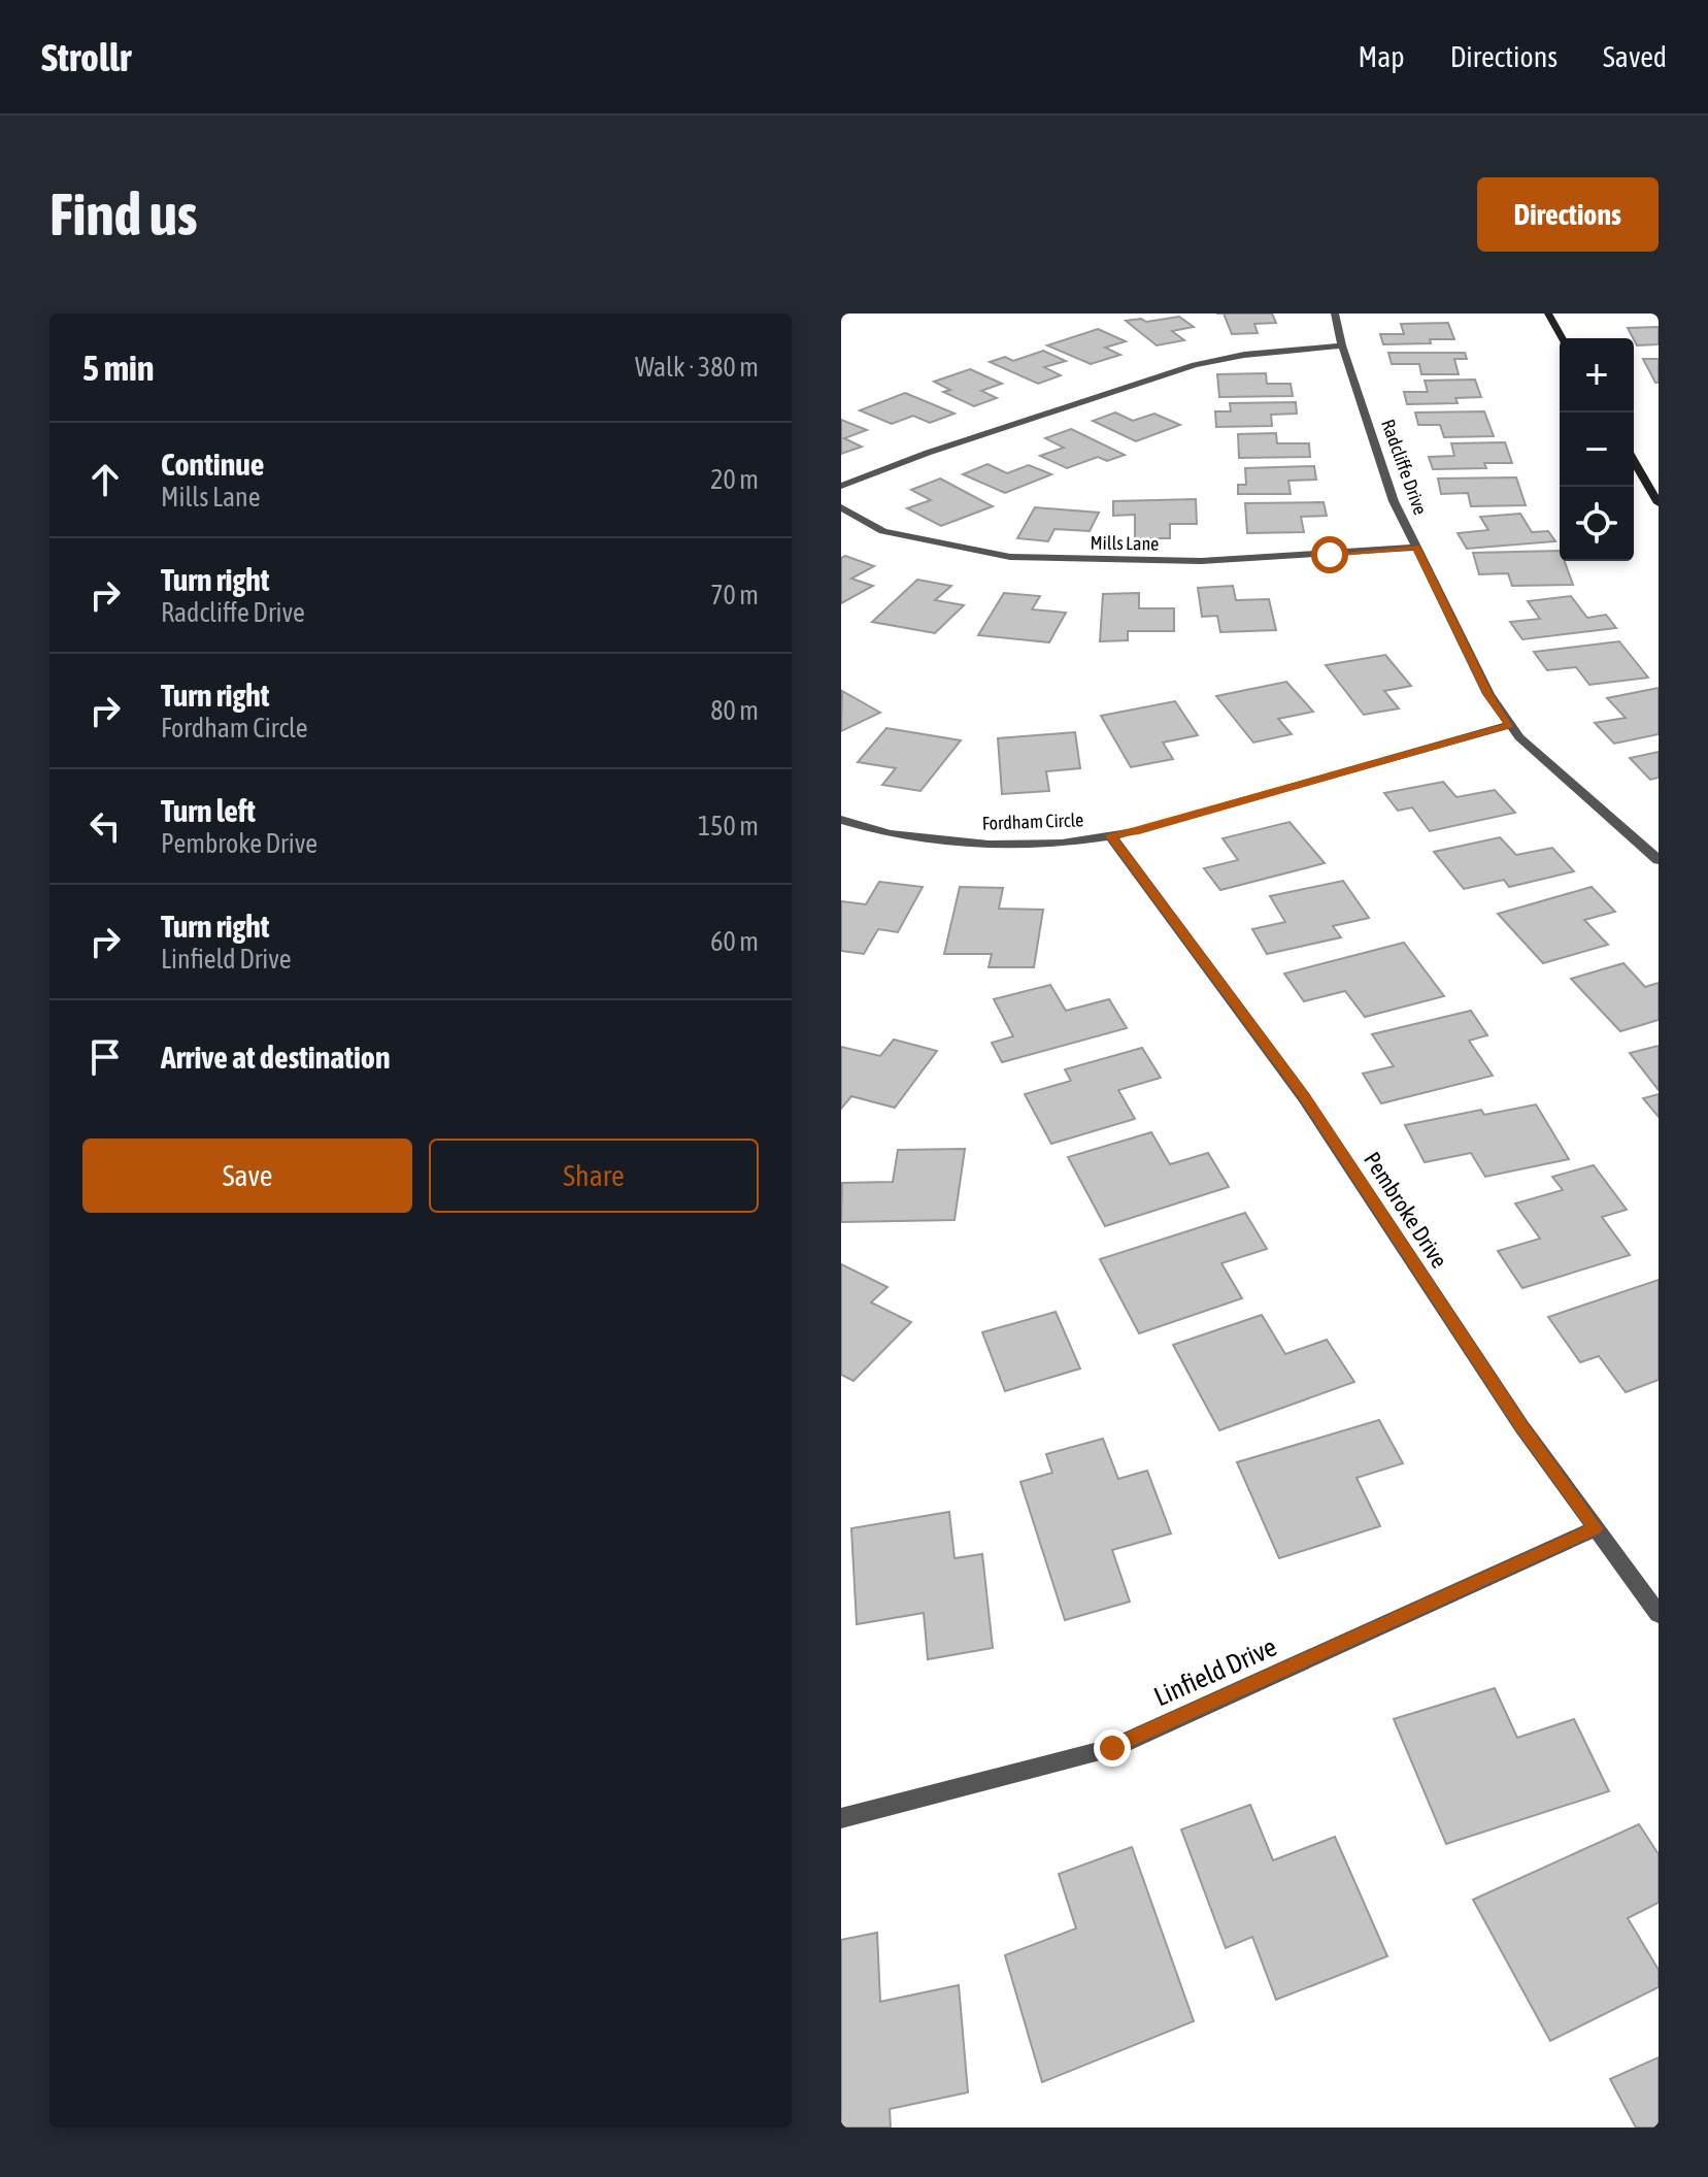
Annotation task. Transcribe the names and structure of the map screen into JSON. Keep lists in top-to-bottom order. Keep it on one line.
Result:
{"streets":{"street":["Radcliffe Drive","Mills Lane","Fordham Circle","Pembroke Drive","Linfield Drive"]},"crossings":[["Radcliffe Drive","Mills Lane"],["Radcliffe Drive","Fordham Circle"],["Fordham Circle","Pembroke Drive"],["Pembroke Drive","Linfield Drive"]],"page":{"header":"Strollr","nav":["Map","Directions","Saved"],"buttons":["Directions",["Save","Share"]],"title":"Find us","heading":["5 min","Walk · 380 m"],"map_buttons":["+","−"],"list":[["Continue","Mills Lane","20 m"],["Turn right","Radcliffe Drive","70 m"],["Turn right","Fordham Circle","80 m"],["Turn left","Pembroke Drive","150 m"],["Turn right","Linfield Drive","60 m"],"Arrive at destination"]}}
